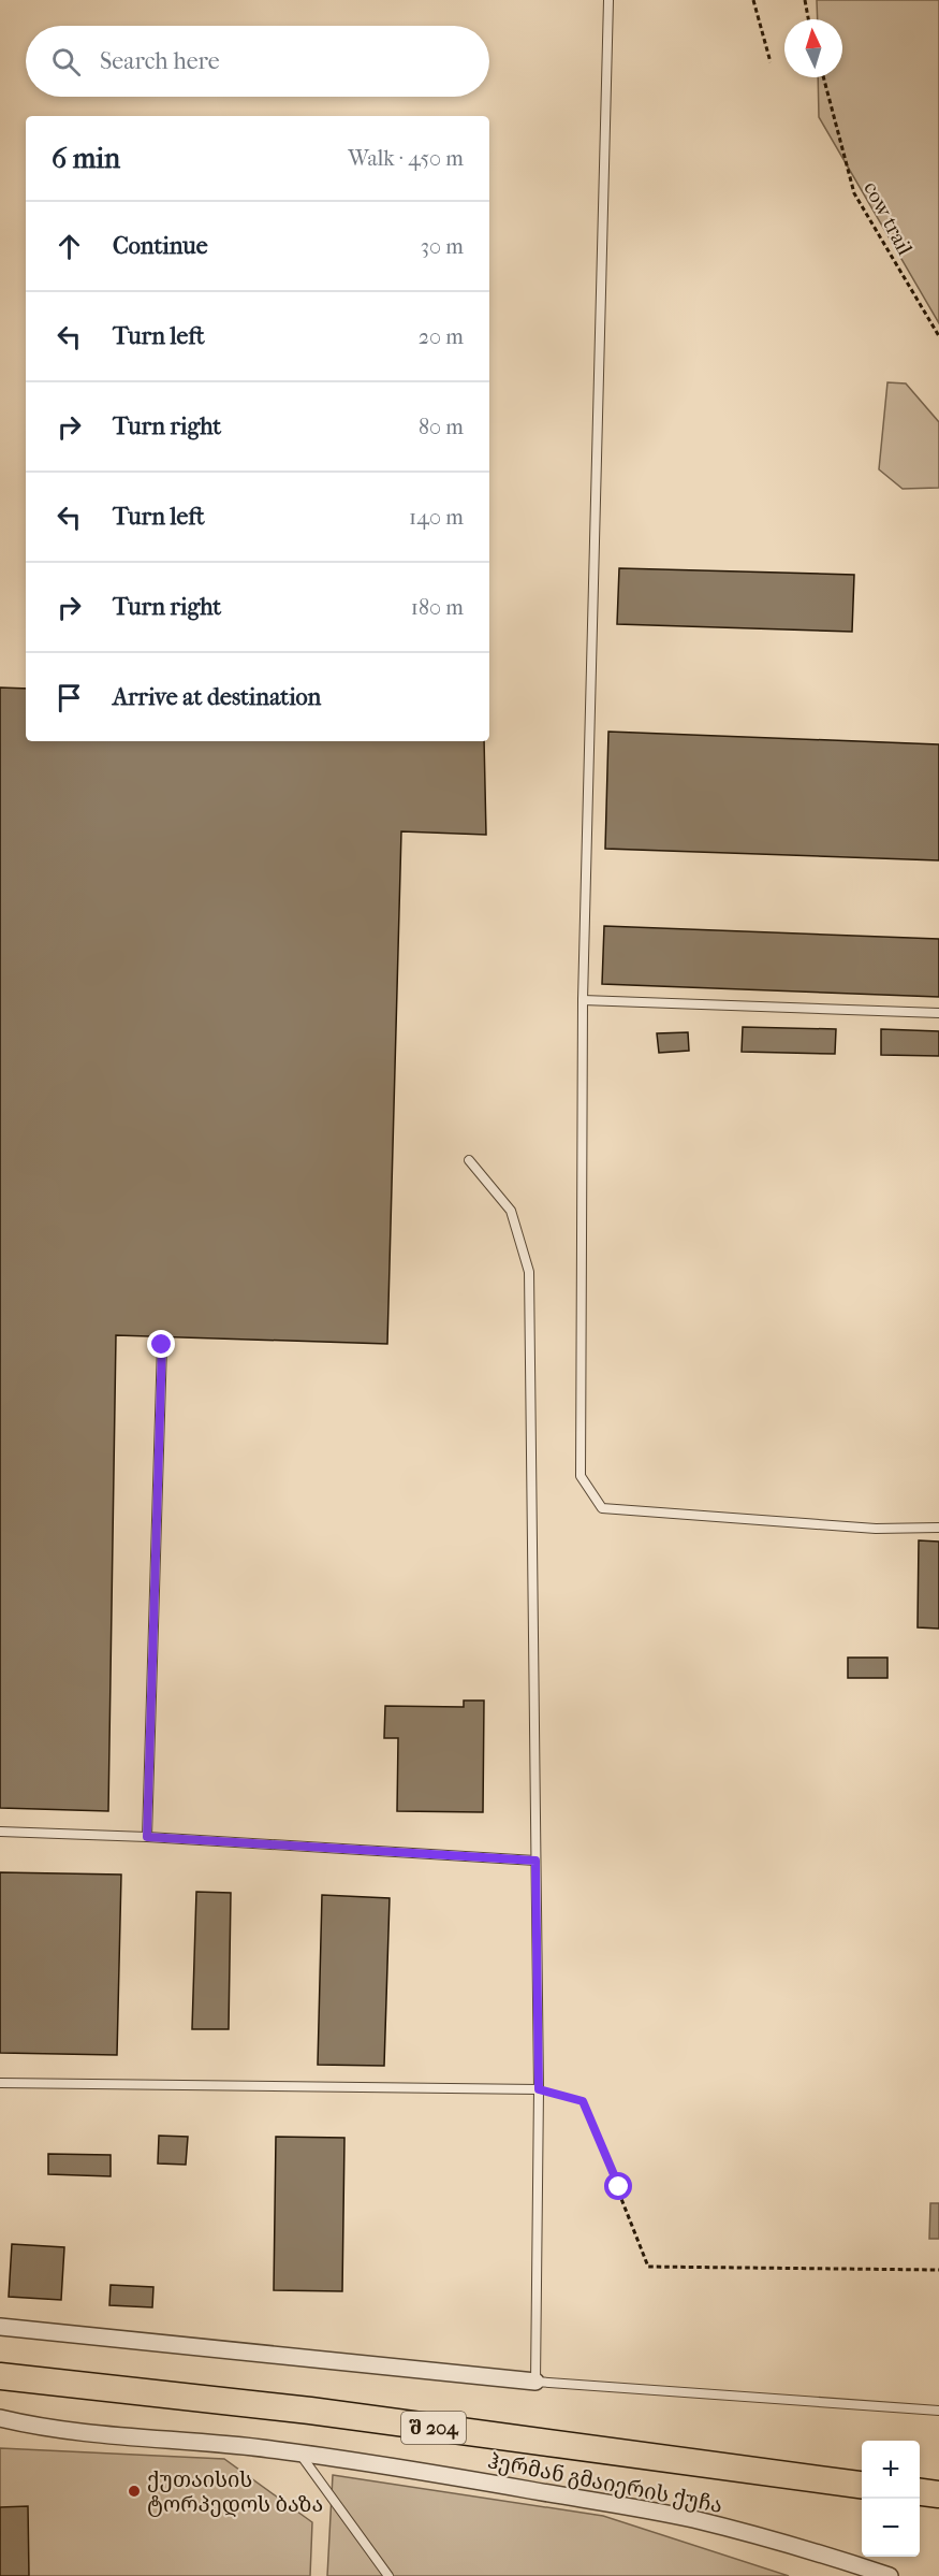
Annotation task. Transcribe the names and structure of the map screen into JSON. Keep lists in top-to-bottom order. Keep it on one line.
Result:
{"streets":{"main road":["შ 204"],"street":["ჰერმან გმაიერის ქუჩა"],"path":["cow trail"]},"places":["ქუთაისის ტორპედოს ბაზა"],"north":"top","page":{"search":"Search here","heading":["6 min","Walk · 450 m"],"list":[["Continue","30 m"],["Turn left","20 m"],["Turn right","80 m"],["Turn left","140 m"],["Turn right","180 m"],"Arrive at destination"],"map_buttons":["+","−"]}}
